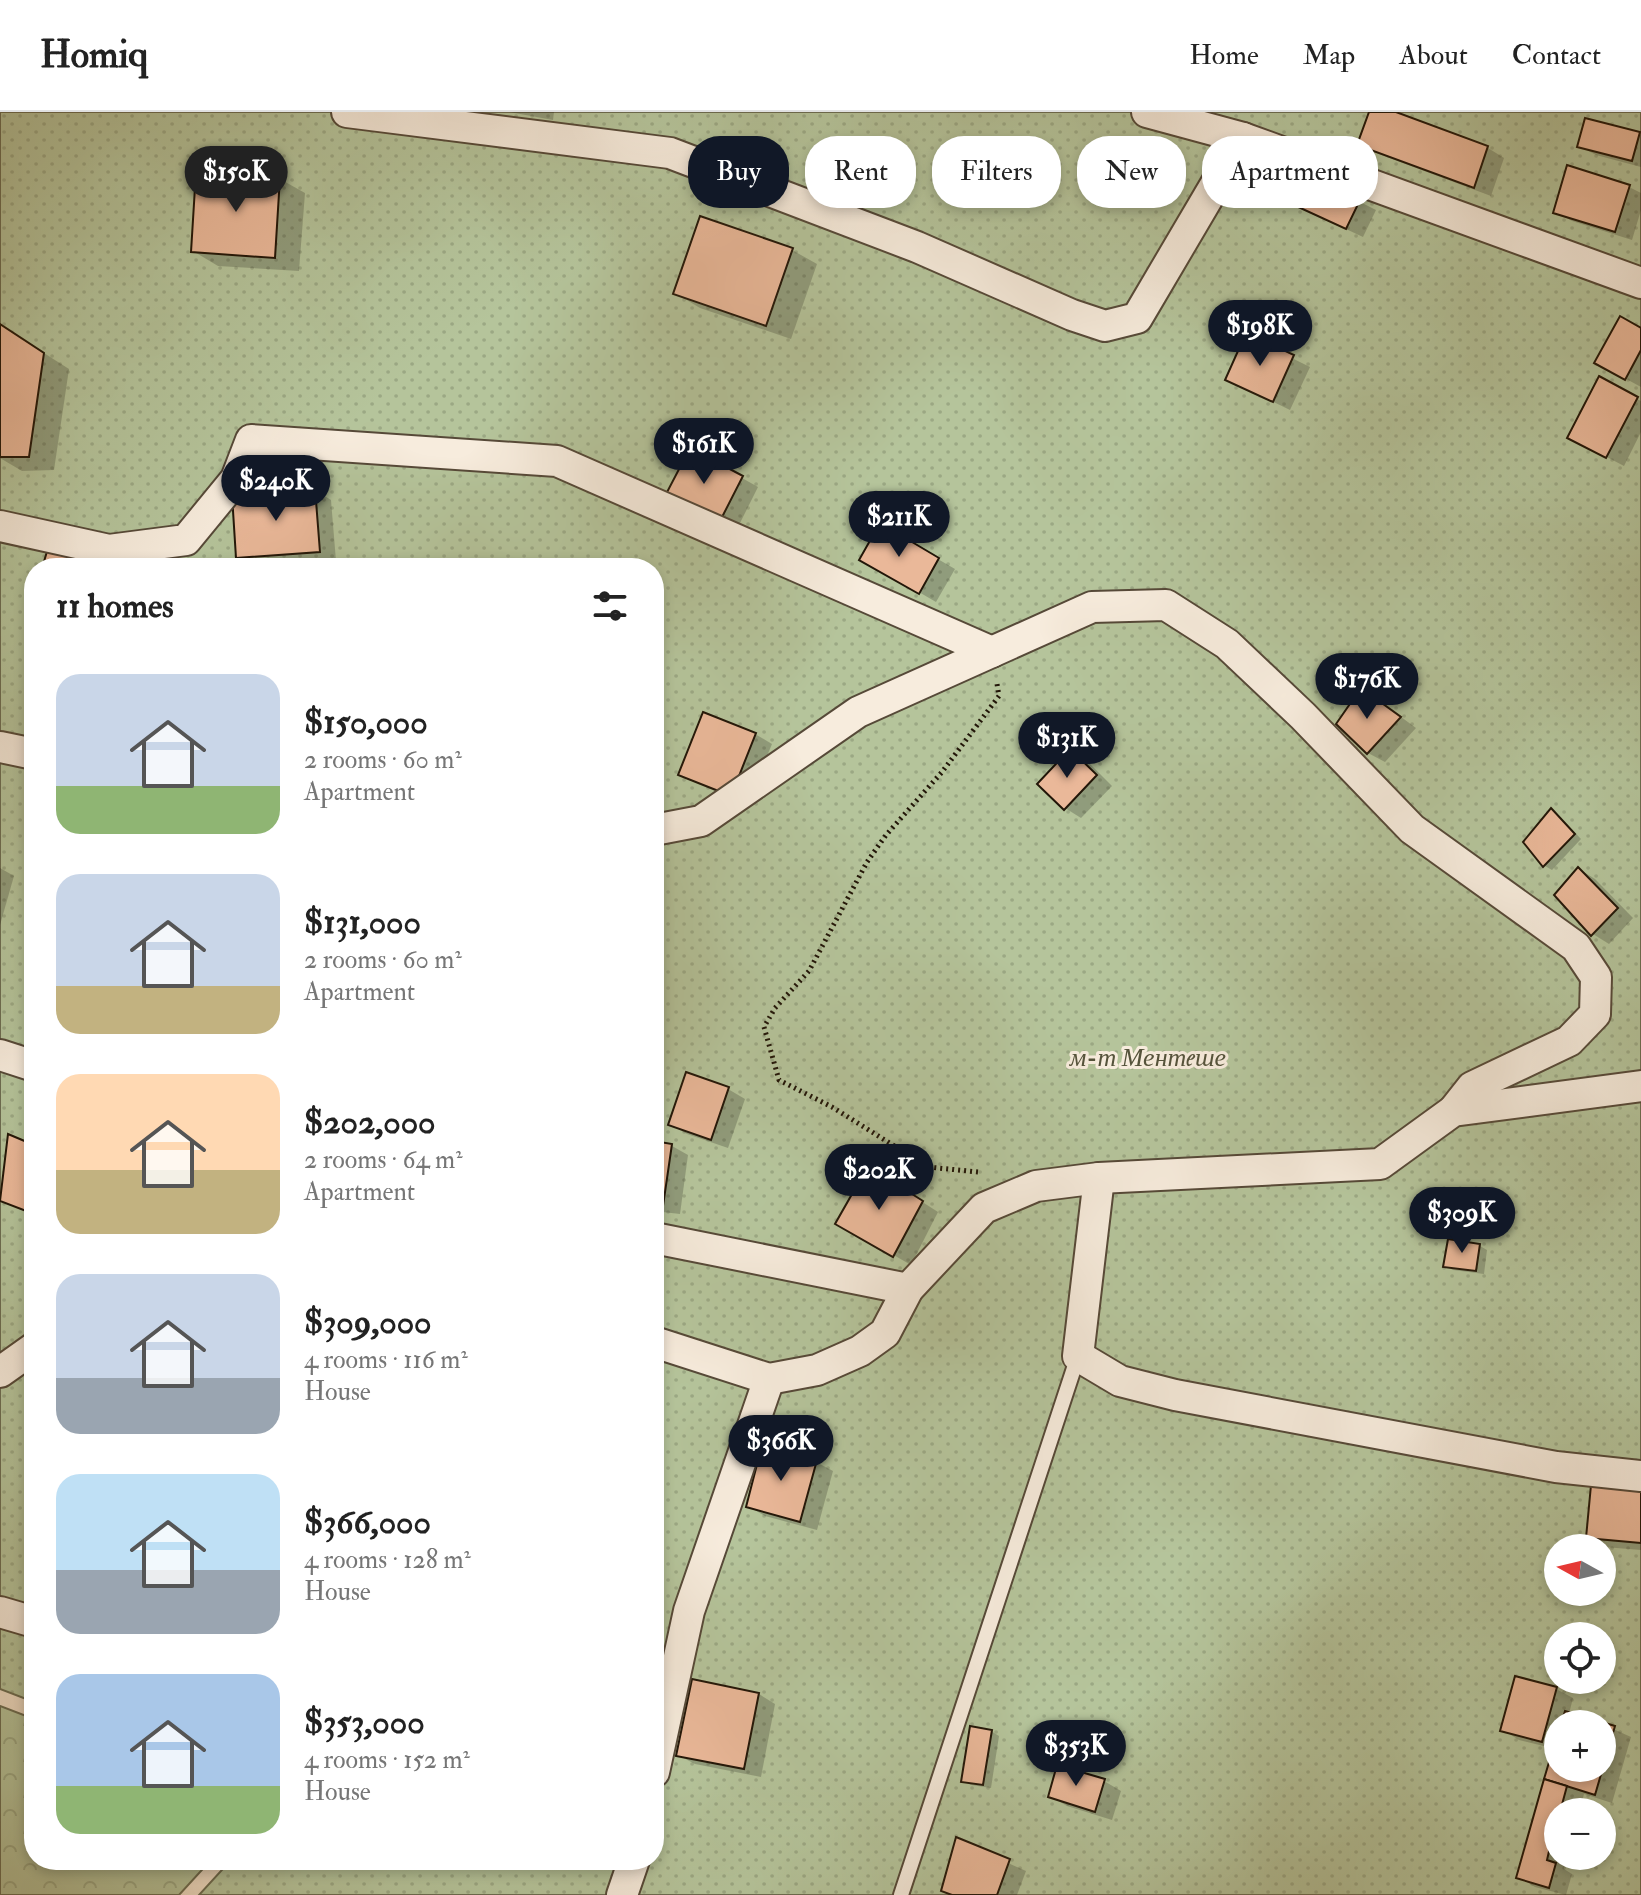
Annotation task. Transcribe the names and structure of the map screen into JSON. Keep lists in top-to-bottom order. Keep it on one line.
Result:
{"parks":["м-т Ментeше"],"north":"left","page":{"header":"Homiq","nav":["Home","Map","About","Contact"],"chip":["Buy","Rent","Filters","New","Apartment"],"price":["$150K","$198K","$161K","$240K","$211K","$176K","$131K","$202K","$309K","$366K","$353K"],"heading":"11 homes","list":[{"name":"$150,000","note":"2 rooms · 60 m² · Apartment"},{"name":"$131,000","note":"2 rooms · 60 m² · Apartment"},{"name":"$202,000","note":"2 rooms · 64 m² · Apartment"},{"name":"$309,000","note":"4 rooms · 116 m² · House"},{"name":"$366,000","note":"4 rooms · 128 m² · House"},{"name":"$353,000","note":"4 rooms · 152 m² · House"}],"map_buttons":["+","−"]}}
